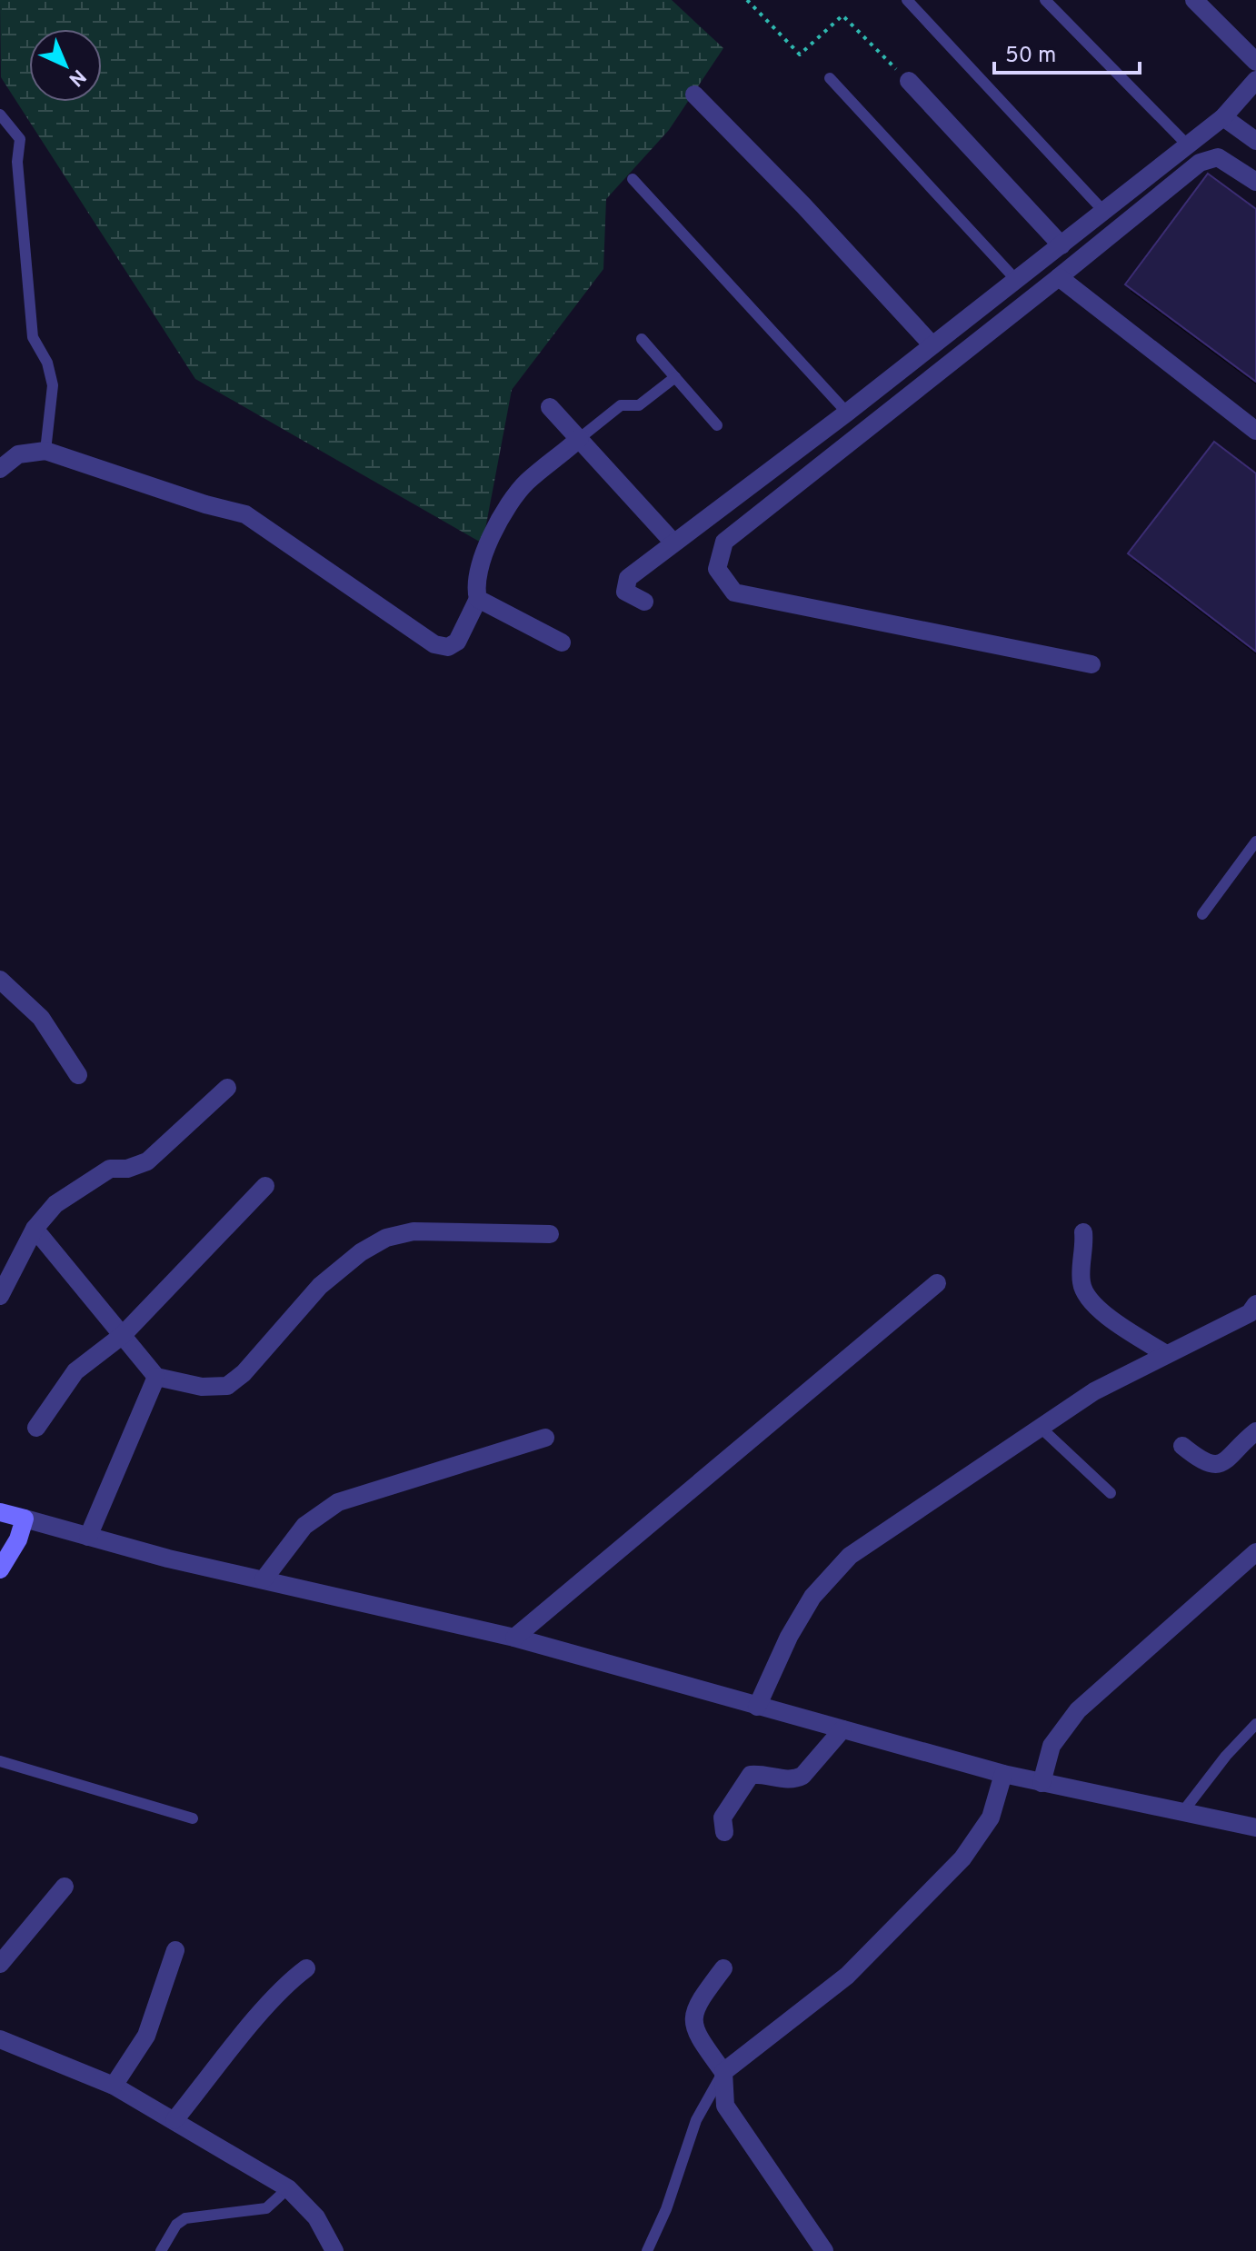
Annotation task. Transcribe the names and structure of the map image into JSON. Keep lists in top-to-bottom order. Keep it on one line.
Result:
{"scale_bar":"50 m","north":"bottom right"}
